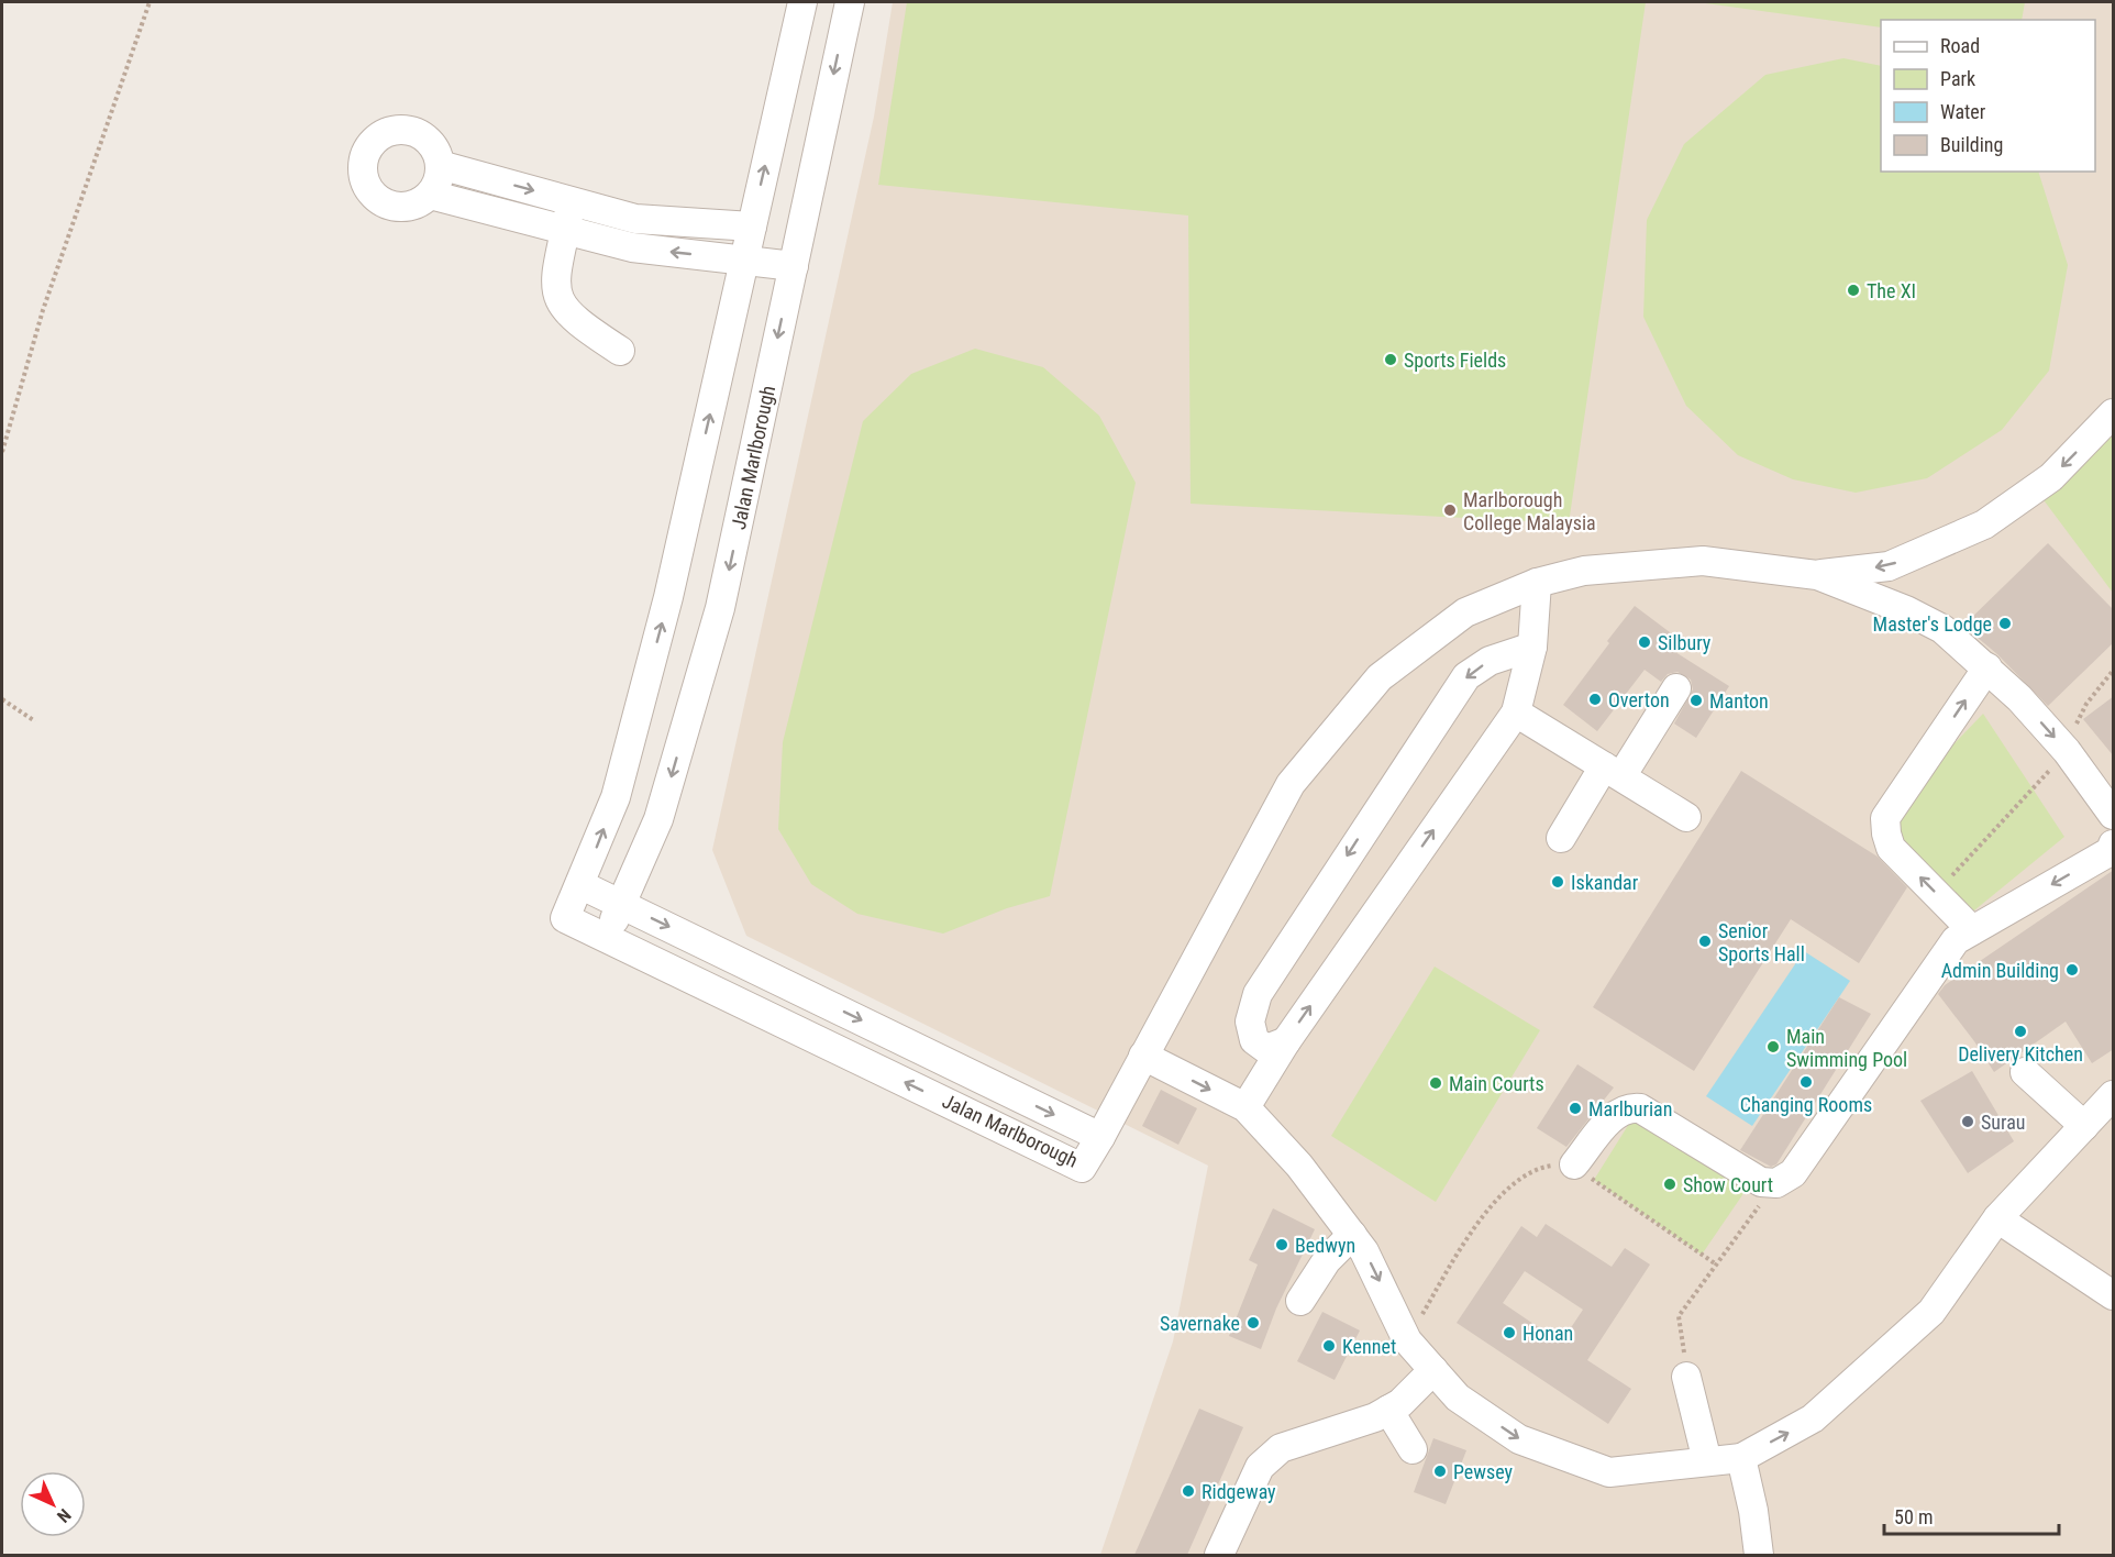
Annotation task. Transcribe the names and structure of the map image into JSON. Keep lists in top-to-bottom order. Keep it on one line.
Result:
{"streets":{"street":["Jalan Marlborough"]},"places":["The XI","Sports Fields","Marlborough College Malaysia","Master's Lodge","Silbury","Overton","Manton","Iskandar","Senior Sports Hall","Admin Building","Delivery Kitchen","Main Swimming Pool","Changing Rooms","Main Courts","Marlburian","Surau","Show Court","Bedwyn","Savernake","Honan","Kennet","Pewsey","Ridgeway"],"legend":["Road","Park","Water","Building"],"scale_bar":"50 m","north":"bottom right"}
